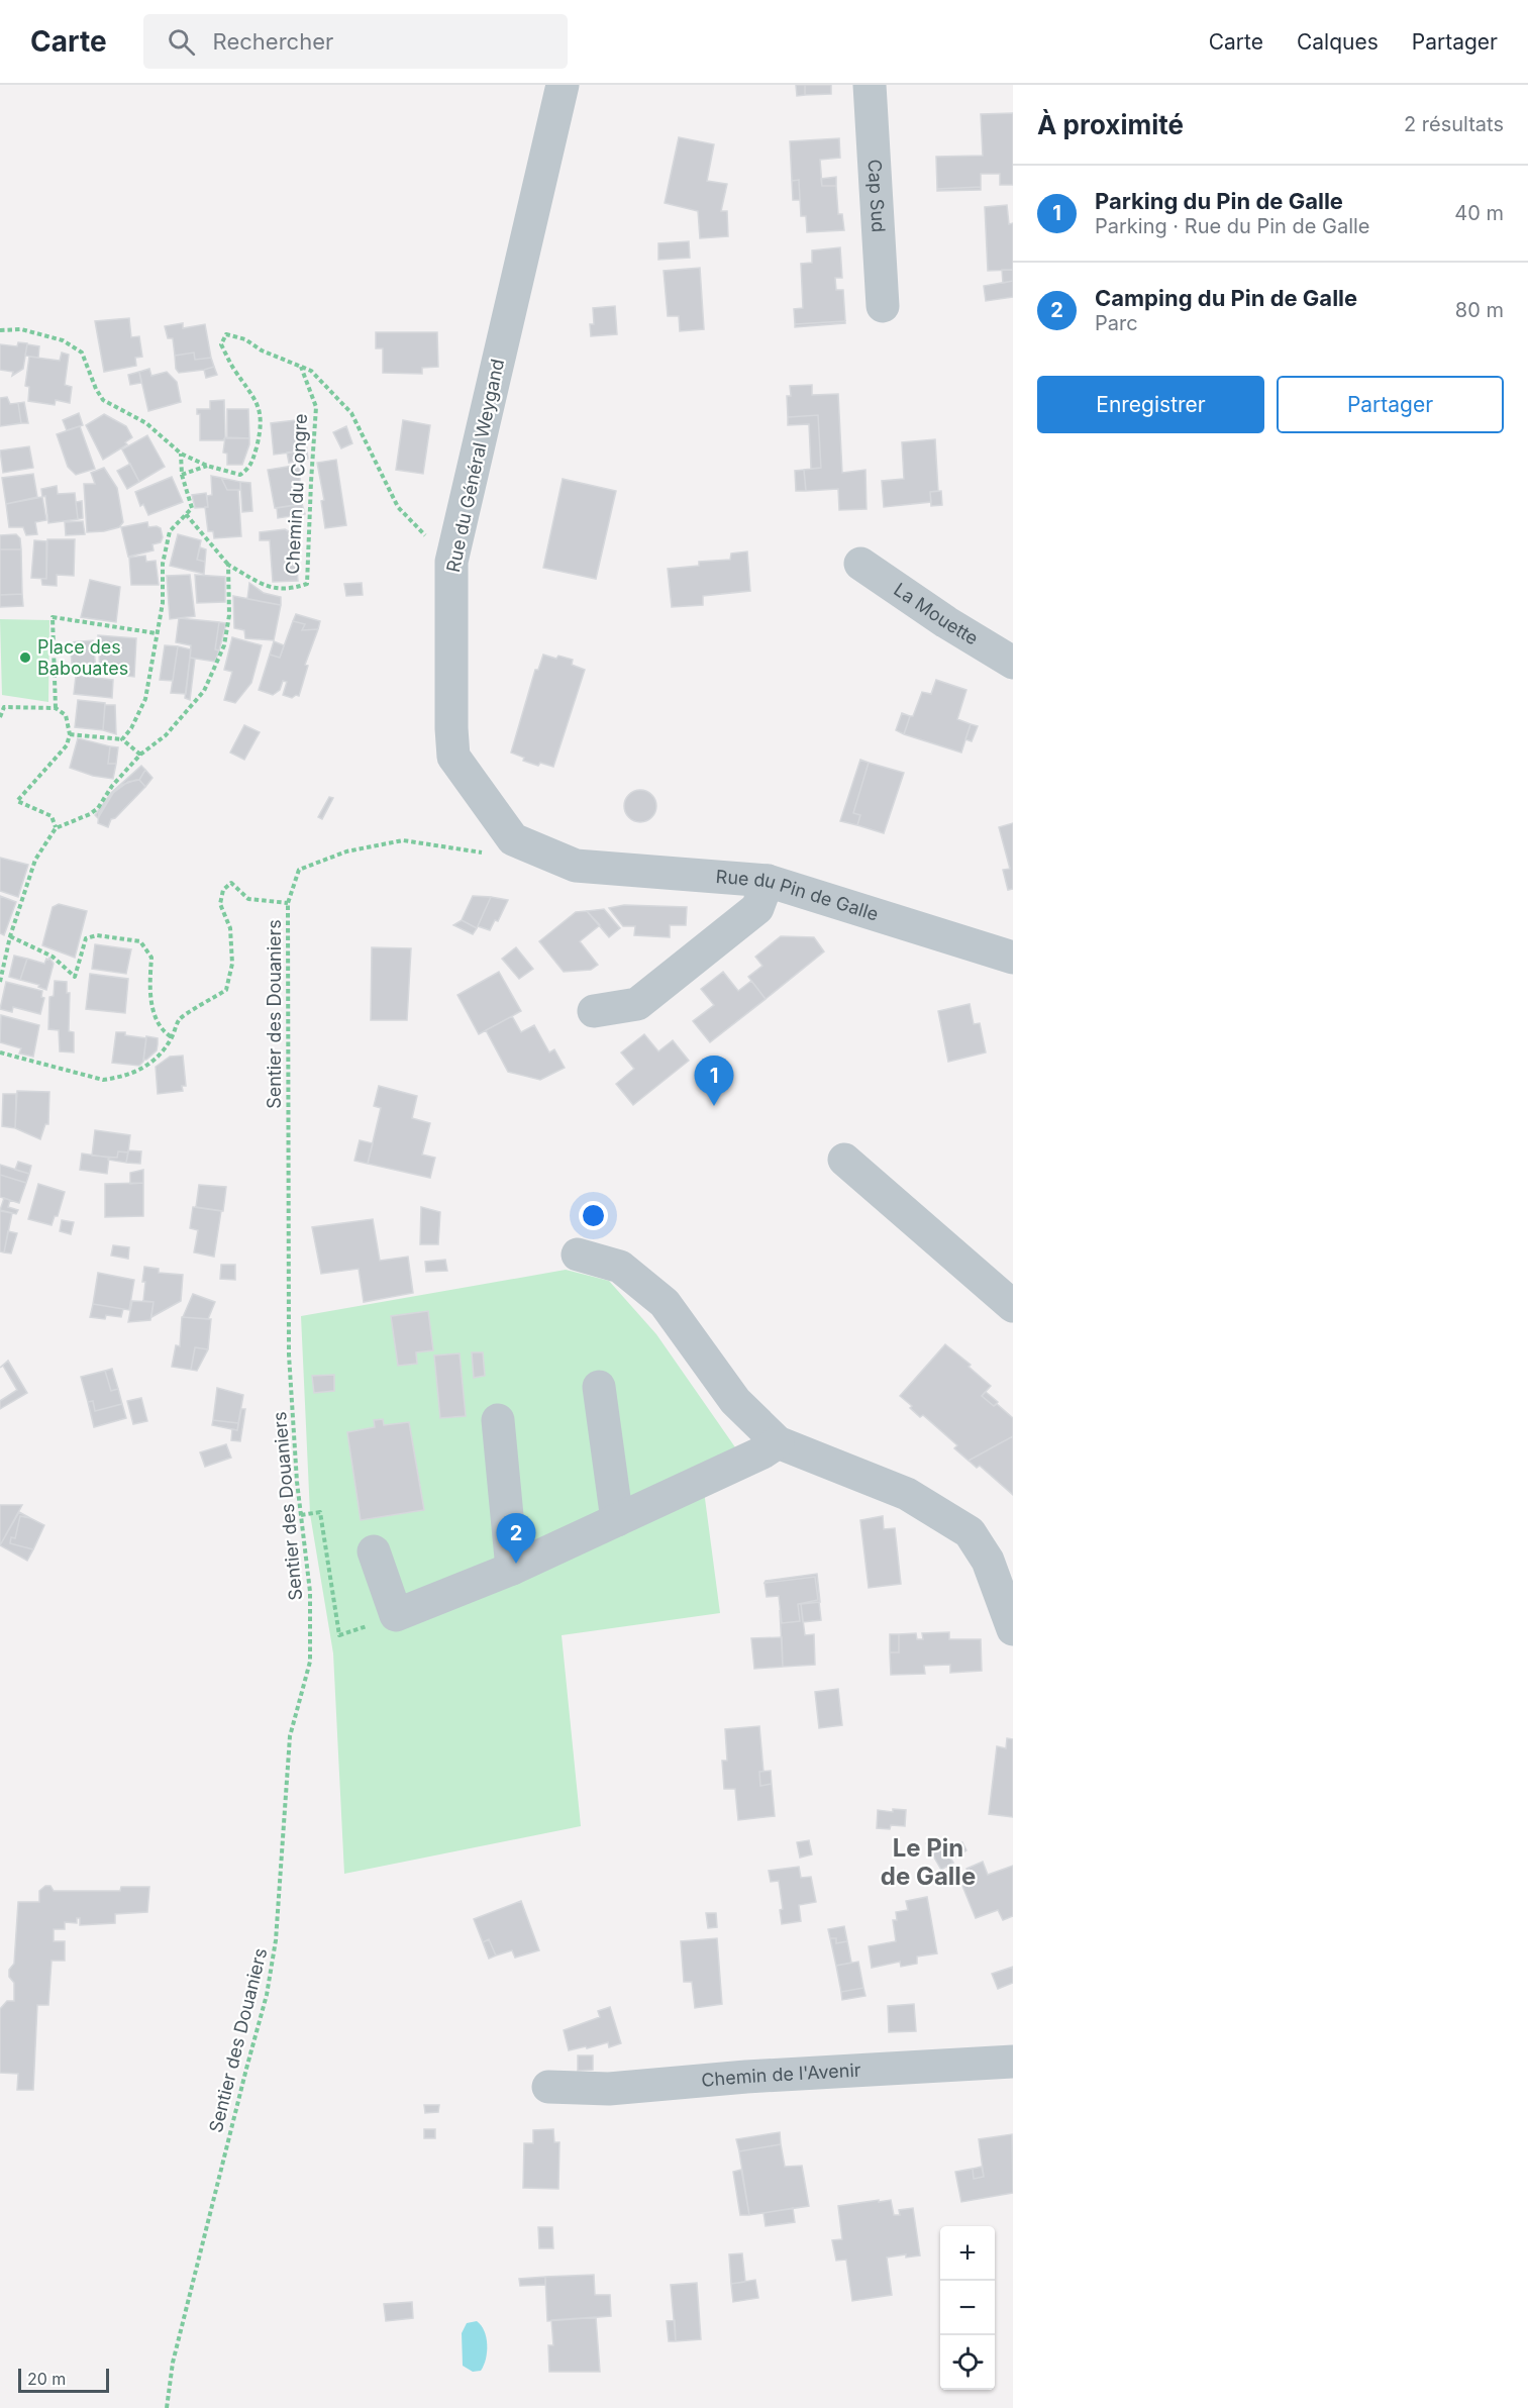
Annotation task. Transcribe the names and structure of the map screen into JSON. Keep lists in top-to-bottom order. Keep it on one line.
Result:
{"streets":{"street":["Cap Sud","Rue du Général Weygand","La Mouette","Rue du Pin de Galle","Chemin de l'Avenir"],"path":["Chemin du Congre","Sentier des Douaniers"]},"crossings":[["Rue du Général Weygand","Rue du Pin de Galle"]],"districts":["Le Pin de Galle"],"places":["Place des Babouates"],"scale_bar":"20 m","page":{"header":"Carte","search":"Rechercher","nav":["Carte","Calques","Partager"],"heading":["À proximité","2 résultats"],"list":[{"mark":"1","name":"Parking du Pin de Galle","note":"Parking · Rue du Pin de Galle","value":"40 m"},{"mark":"2","name":"Camping du Pin de Galle","note":"Parc","value":"80 m"}],"buttons":["Enregistrer","Partager"],"pins":["1","2"],"map_buttons":["+","−"],"scale":"20 m"}}
